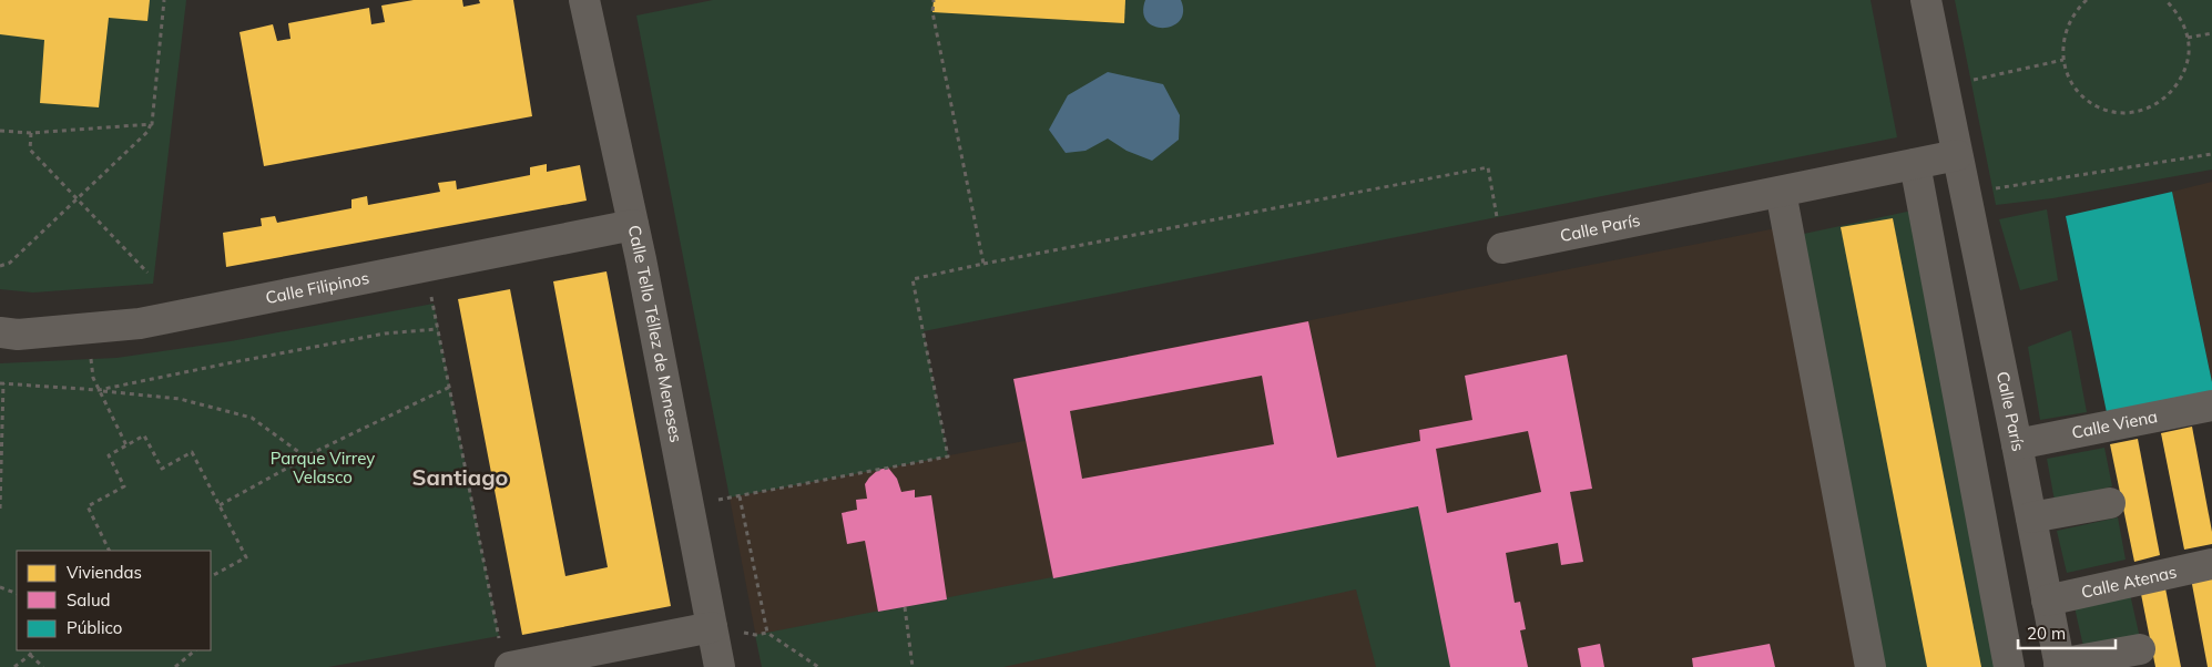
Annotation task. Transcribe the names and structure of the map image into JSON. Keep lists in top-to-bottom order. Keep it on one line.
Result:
{"streets":{"street":["Calle París","Calle Filipinos","Calle Tello Téllez de Meneses","Calle Viena","Calle Atenas"]},"crossings":[["Calle París","Calle Viena"],["Calle París","Calle Atenas"],["Calle Filipinos","Calle Tello Téllez de Meneses"]],"districts":["Santiago"],"parks":["Parque Virrey Velasco"],"legend":["Viviendas","Salud","Público"],"scale_bar":"20 m"}
